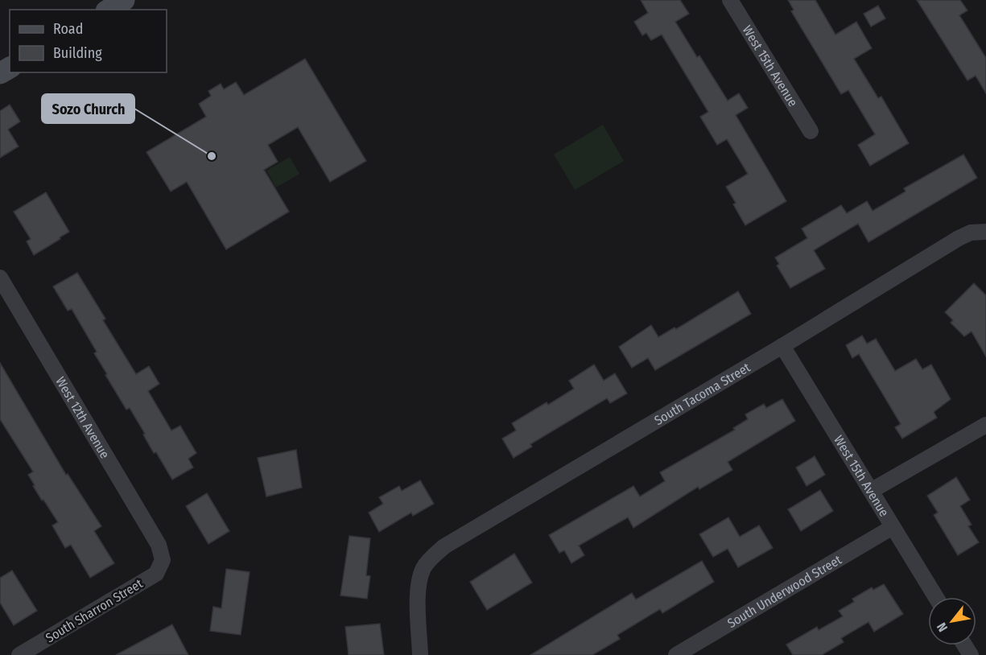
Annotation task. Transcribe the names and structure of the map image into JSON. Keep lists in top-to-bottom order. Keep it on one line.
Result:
{"streets":{"street":["West 15th Avenue","South Tacoma Street","West 12th Avenue","South Underwood Street","South Sharron Street"]},"crossings":[["West 15th Avenue","South Tacoma Street"],["West 15th Avenue","South Underwood Street"],["West 12th Avenue","South Sharron Street"]],"places":["Sozo Church"],"legend":["Road","Building"],"north":"bottom left"}
